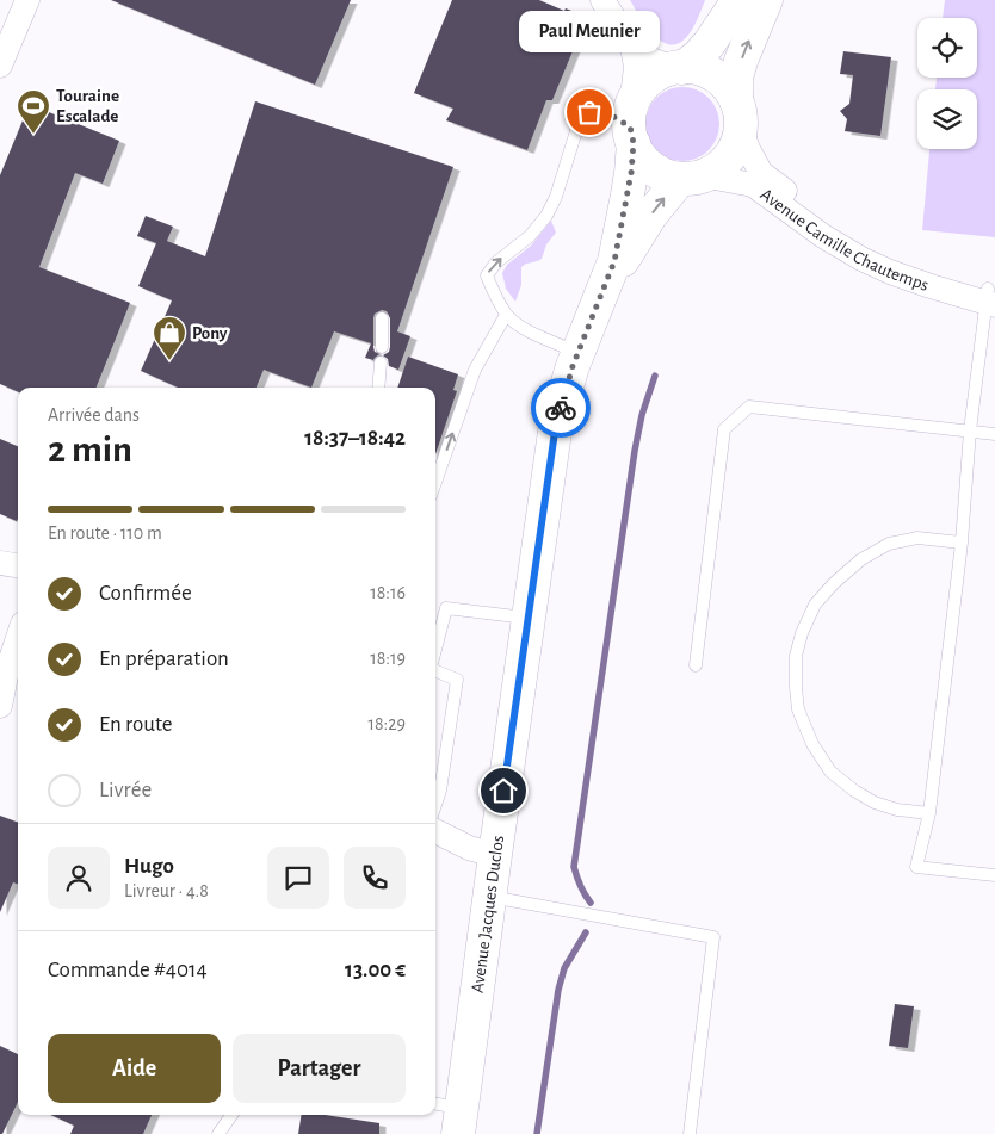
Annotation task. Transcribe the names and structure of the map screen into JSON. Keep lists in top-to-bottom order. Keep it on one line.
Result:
{"streets":{"main road":["Avenue Jacques Duclos"],"street":["Avenue Camille Chautemps"]},"crossings":[["Avenue Camille Chautemps","Avenue Jacques Duclos"]],"places":{"other":["Paul Meunier"],"sports":["Touraine Escalade"],"shop":["Pony"]},"page":{"bubble":"Paul Meunier","heading":["2 min","Arrivée dans","18:37–18:42"],"panel":["Hugo","Livreur · 4.8","Commande #4014","13.00 €"],"bar":"En route · 110 m","list":[["Confirmée","18:16"],["En préparation","18:19"],["En route","18:29"],"Livrée"],"buttons":["Aide","Partager"]}}
